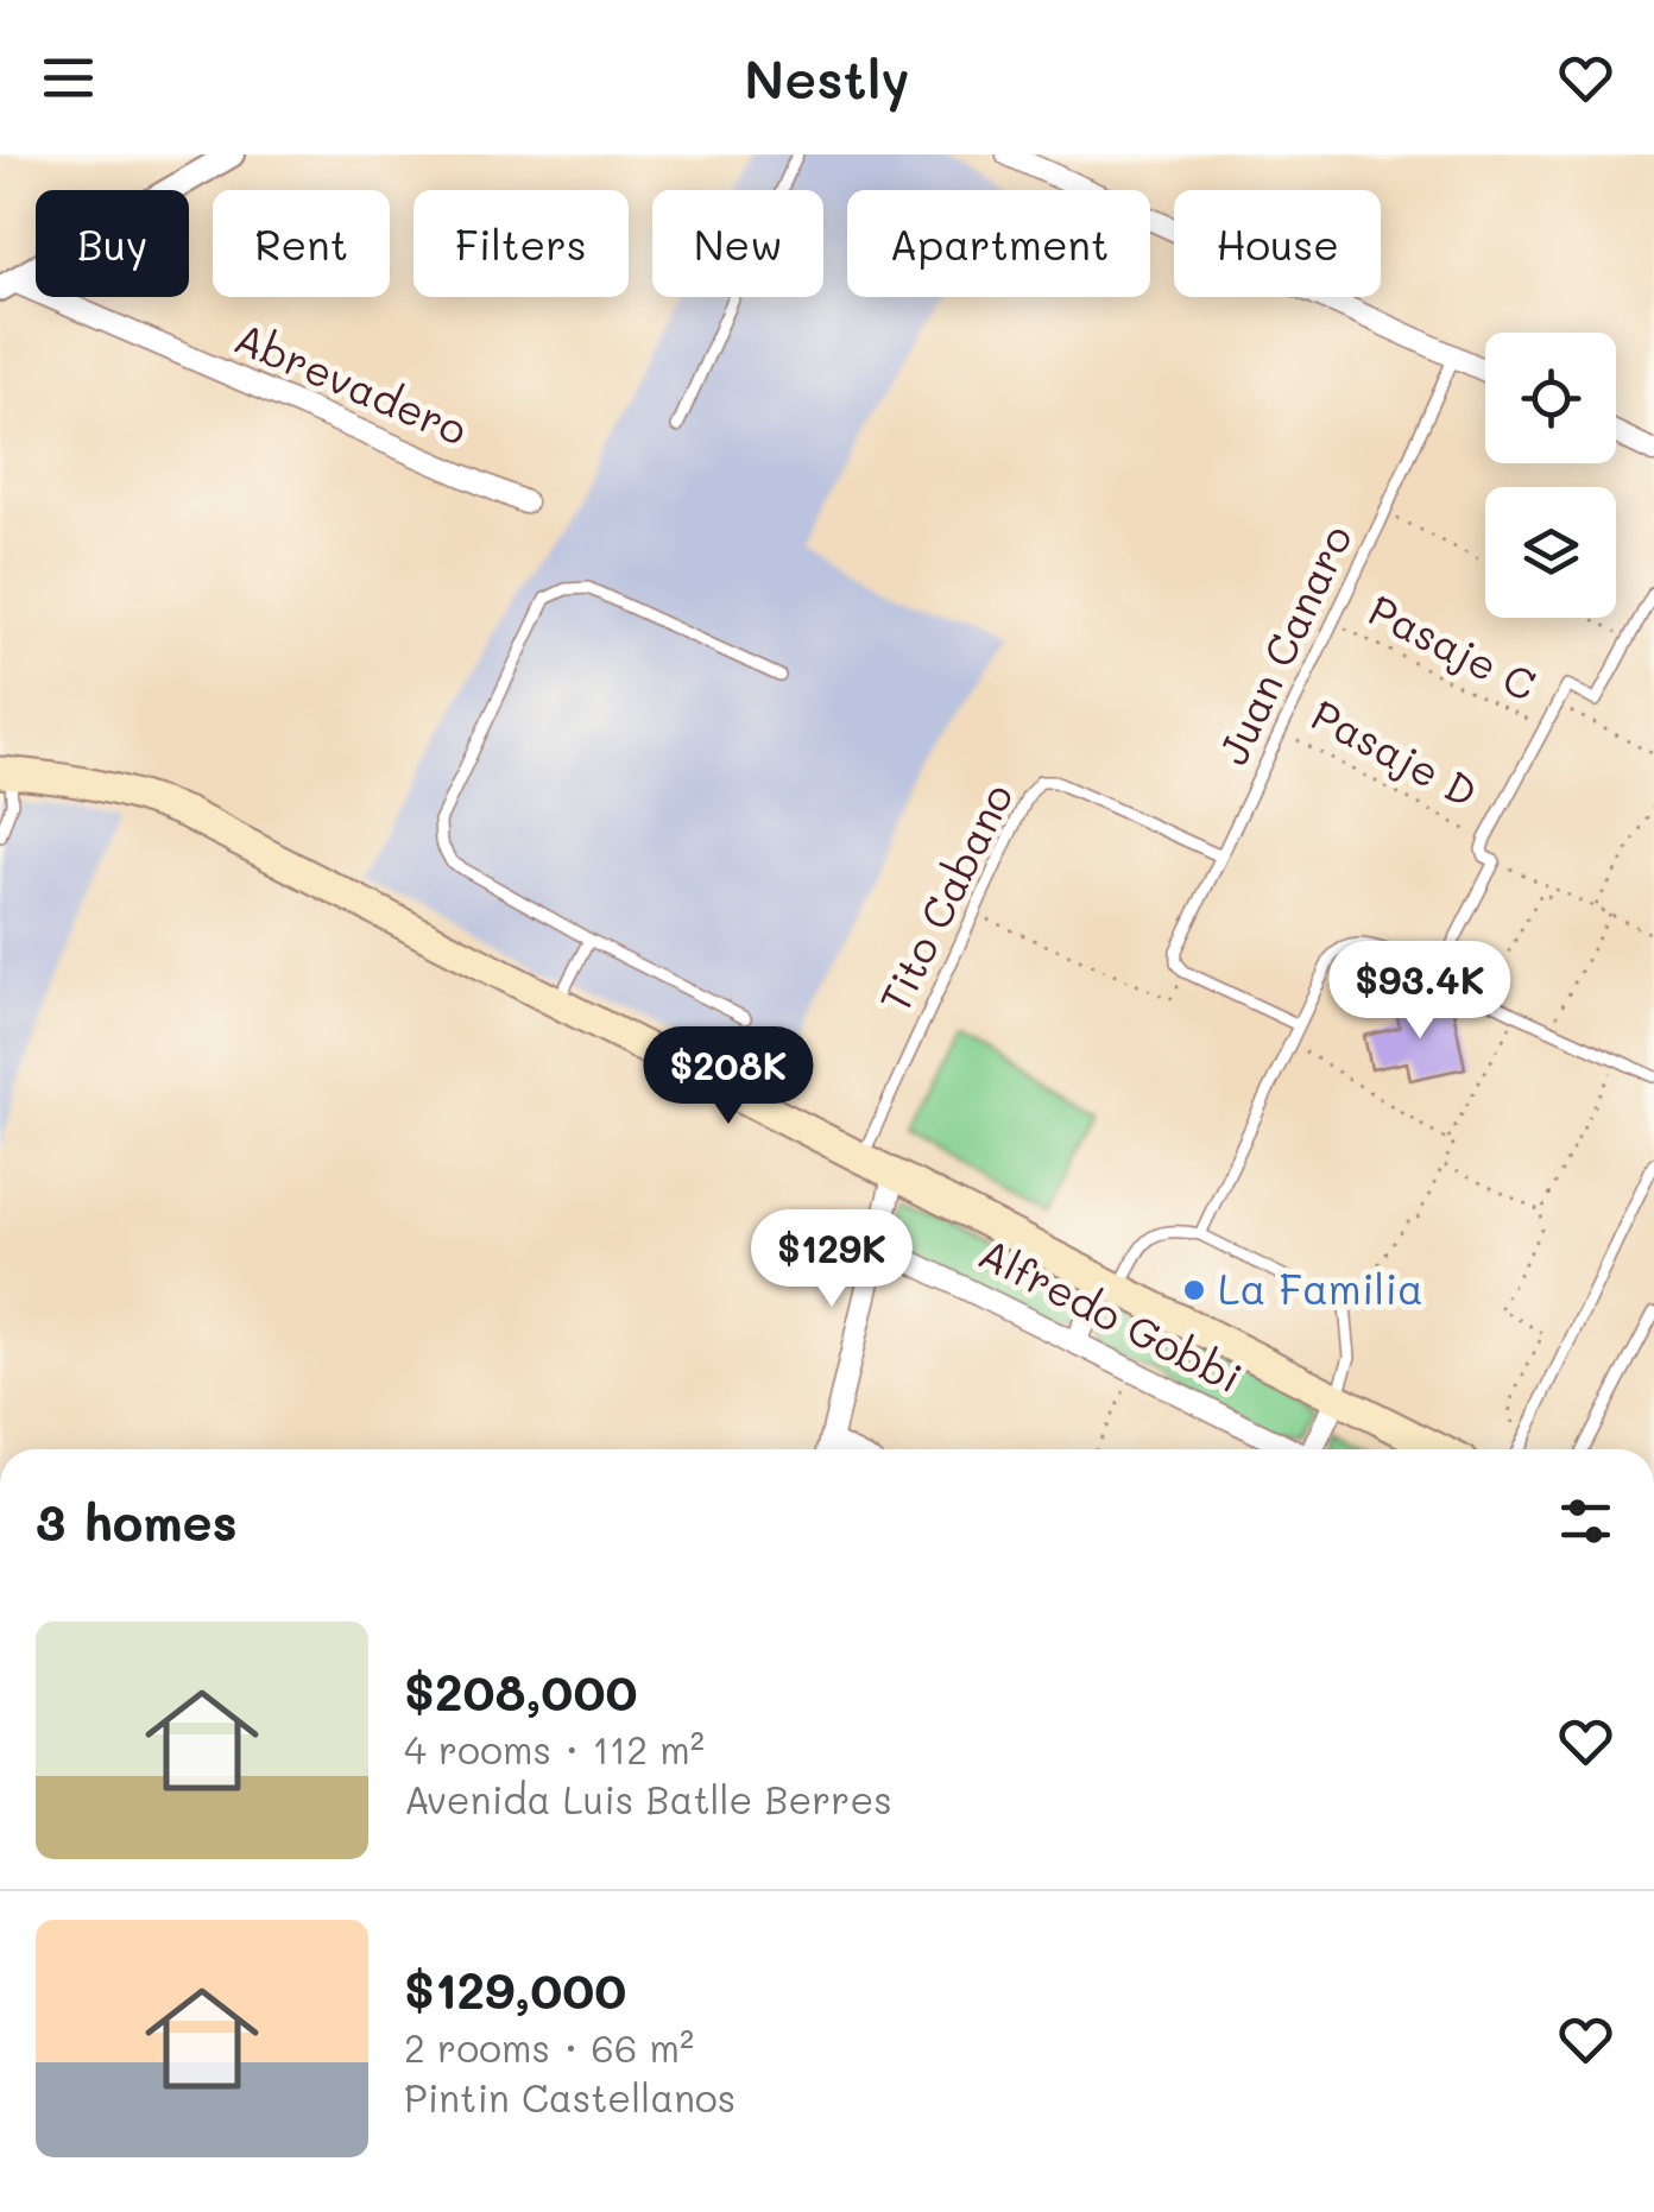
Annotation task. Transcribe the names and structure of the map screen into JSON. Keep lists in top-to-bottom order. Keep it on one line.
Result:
{"streets":{"street":["Abrevadero","Alfredo Gobbi"],"lane":["Juan Canaro","Pasaje D","Tito Cabano"],"path":["Pasaje C"]},"crossings":[["Juan Canaro","Pasaje C"],["Juan Canaro","Pasaje D"],["Juan Canaro","Tito Cabano"]],"places":["La Familia"],"page":{"header":"Nestly","chip":["Buy","Rent","Filters","New","Apartment","House"],"price":["$93.4K","$208K","$129K"],"heading":"3 homes","list":[{"name":"$208,000","note":"4 rooms · 112 m² · Avenida Luis Batlle Berres"},{"name":"$129,000","note":"2 rooms · 66 m² · Pintin Castellanos"}]}}
